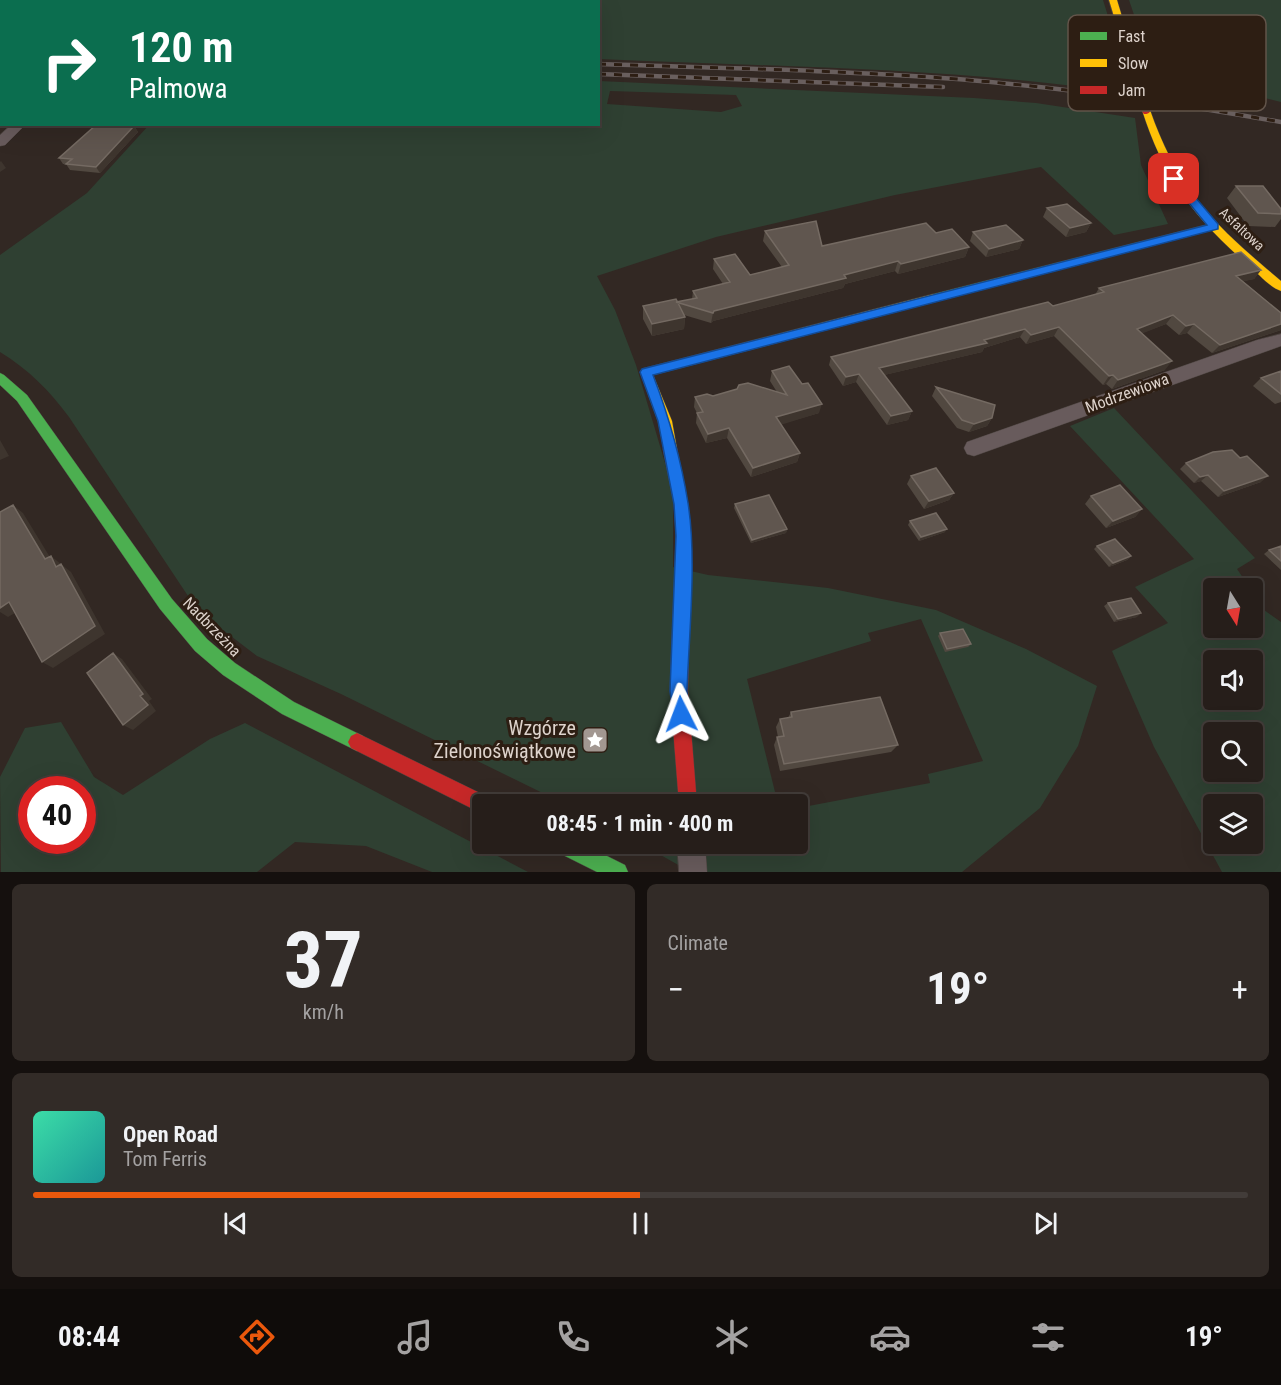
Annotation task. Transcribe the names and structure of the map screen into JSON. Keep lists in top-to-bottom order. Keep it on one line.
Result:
{"streets":{"street":["Asfaltowa","Modrzewiowa","Nadbrzeżna"]},"places":{"place":["Wzgórze Zielonoświątkowe"]},"legend":["Fast","Slow","Jam"],"north":"bottom","page":{"turn":["120 m","Palmowa"],"limit":"40","trip":"08:45 · 1 min · 400 m","tile":[["37","km/h"],"Climate"],"heat":["−","19°","+"],"song":["Open Road","Tom Ferris"],"tabs":["08:44","19°"]}}
